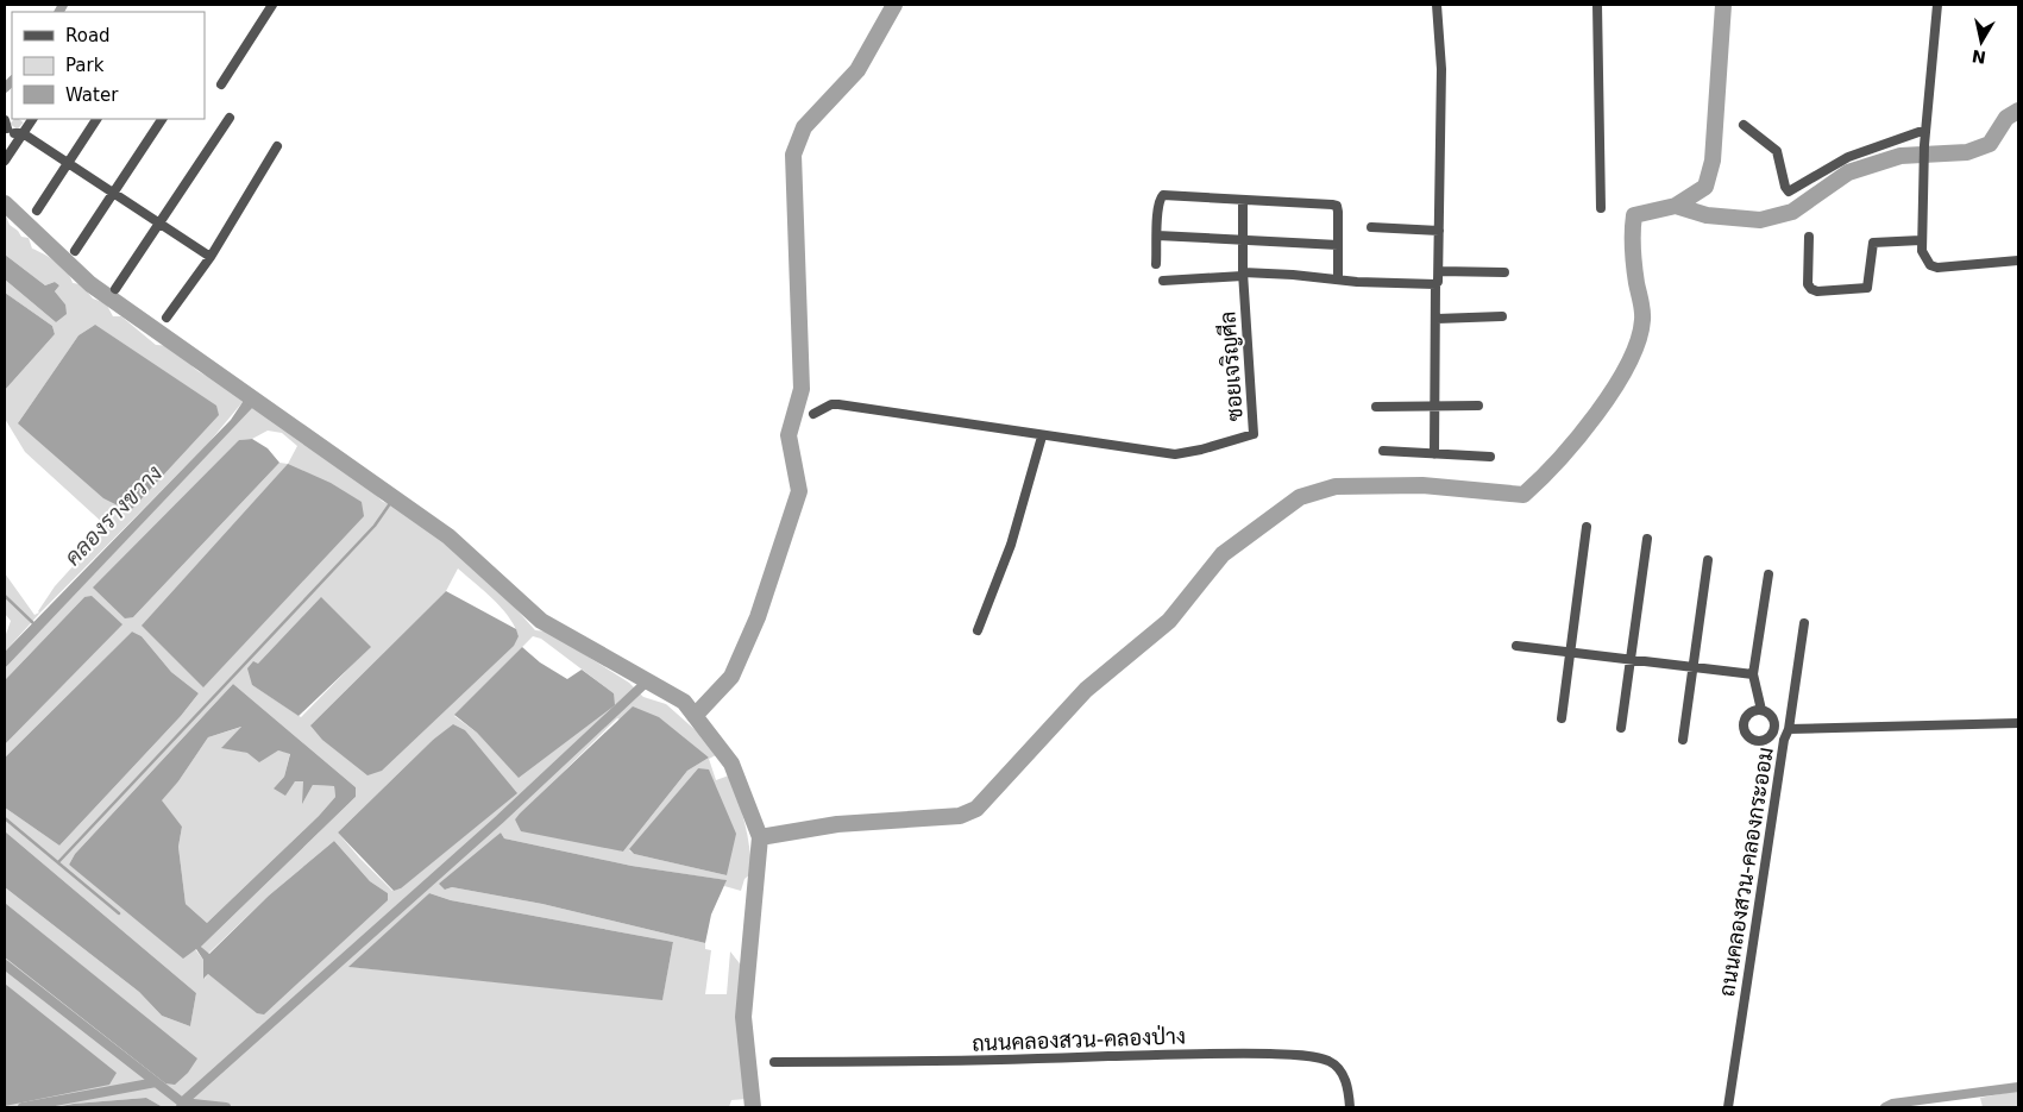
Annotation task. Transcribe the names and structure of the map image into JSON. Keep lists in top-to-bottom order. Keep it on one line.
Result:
{"streets":{"street":["ซอยเจริญศีล","ถนนคลองสวน-คลองกระออม","ถนนคลองสวน-คลองป่าง"]},"water":["คลองรางขวาง"],"legend":["Road","Park","Water"],"north":"bottom"}
